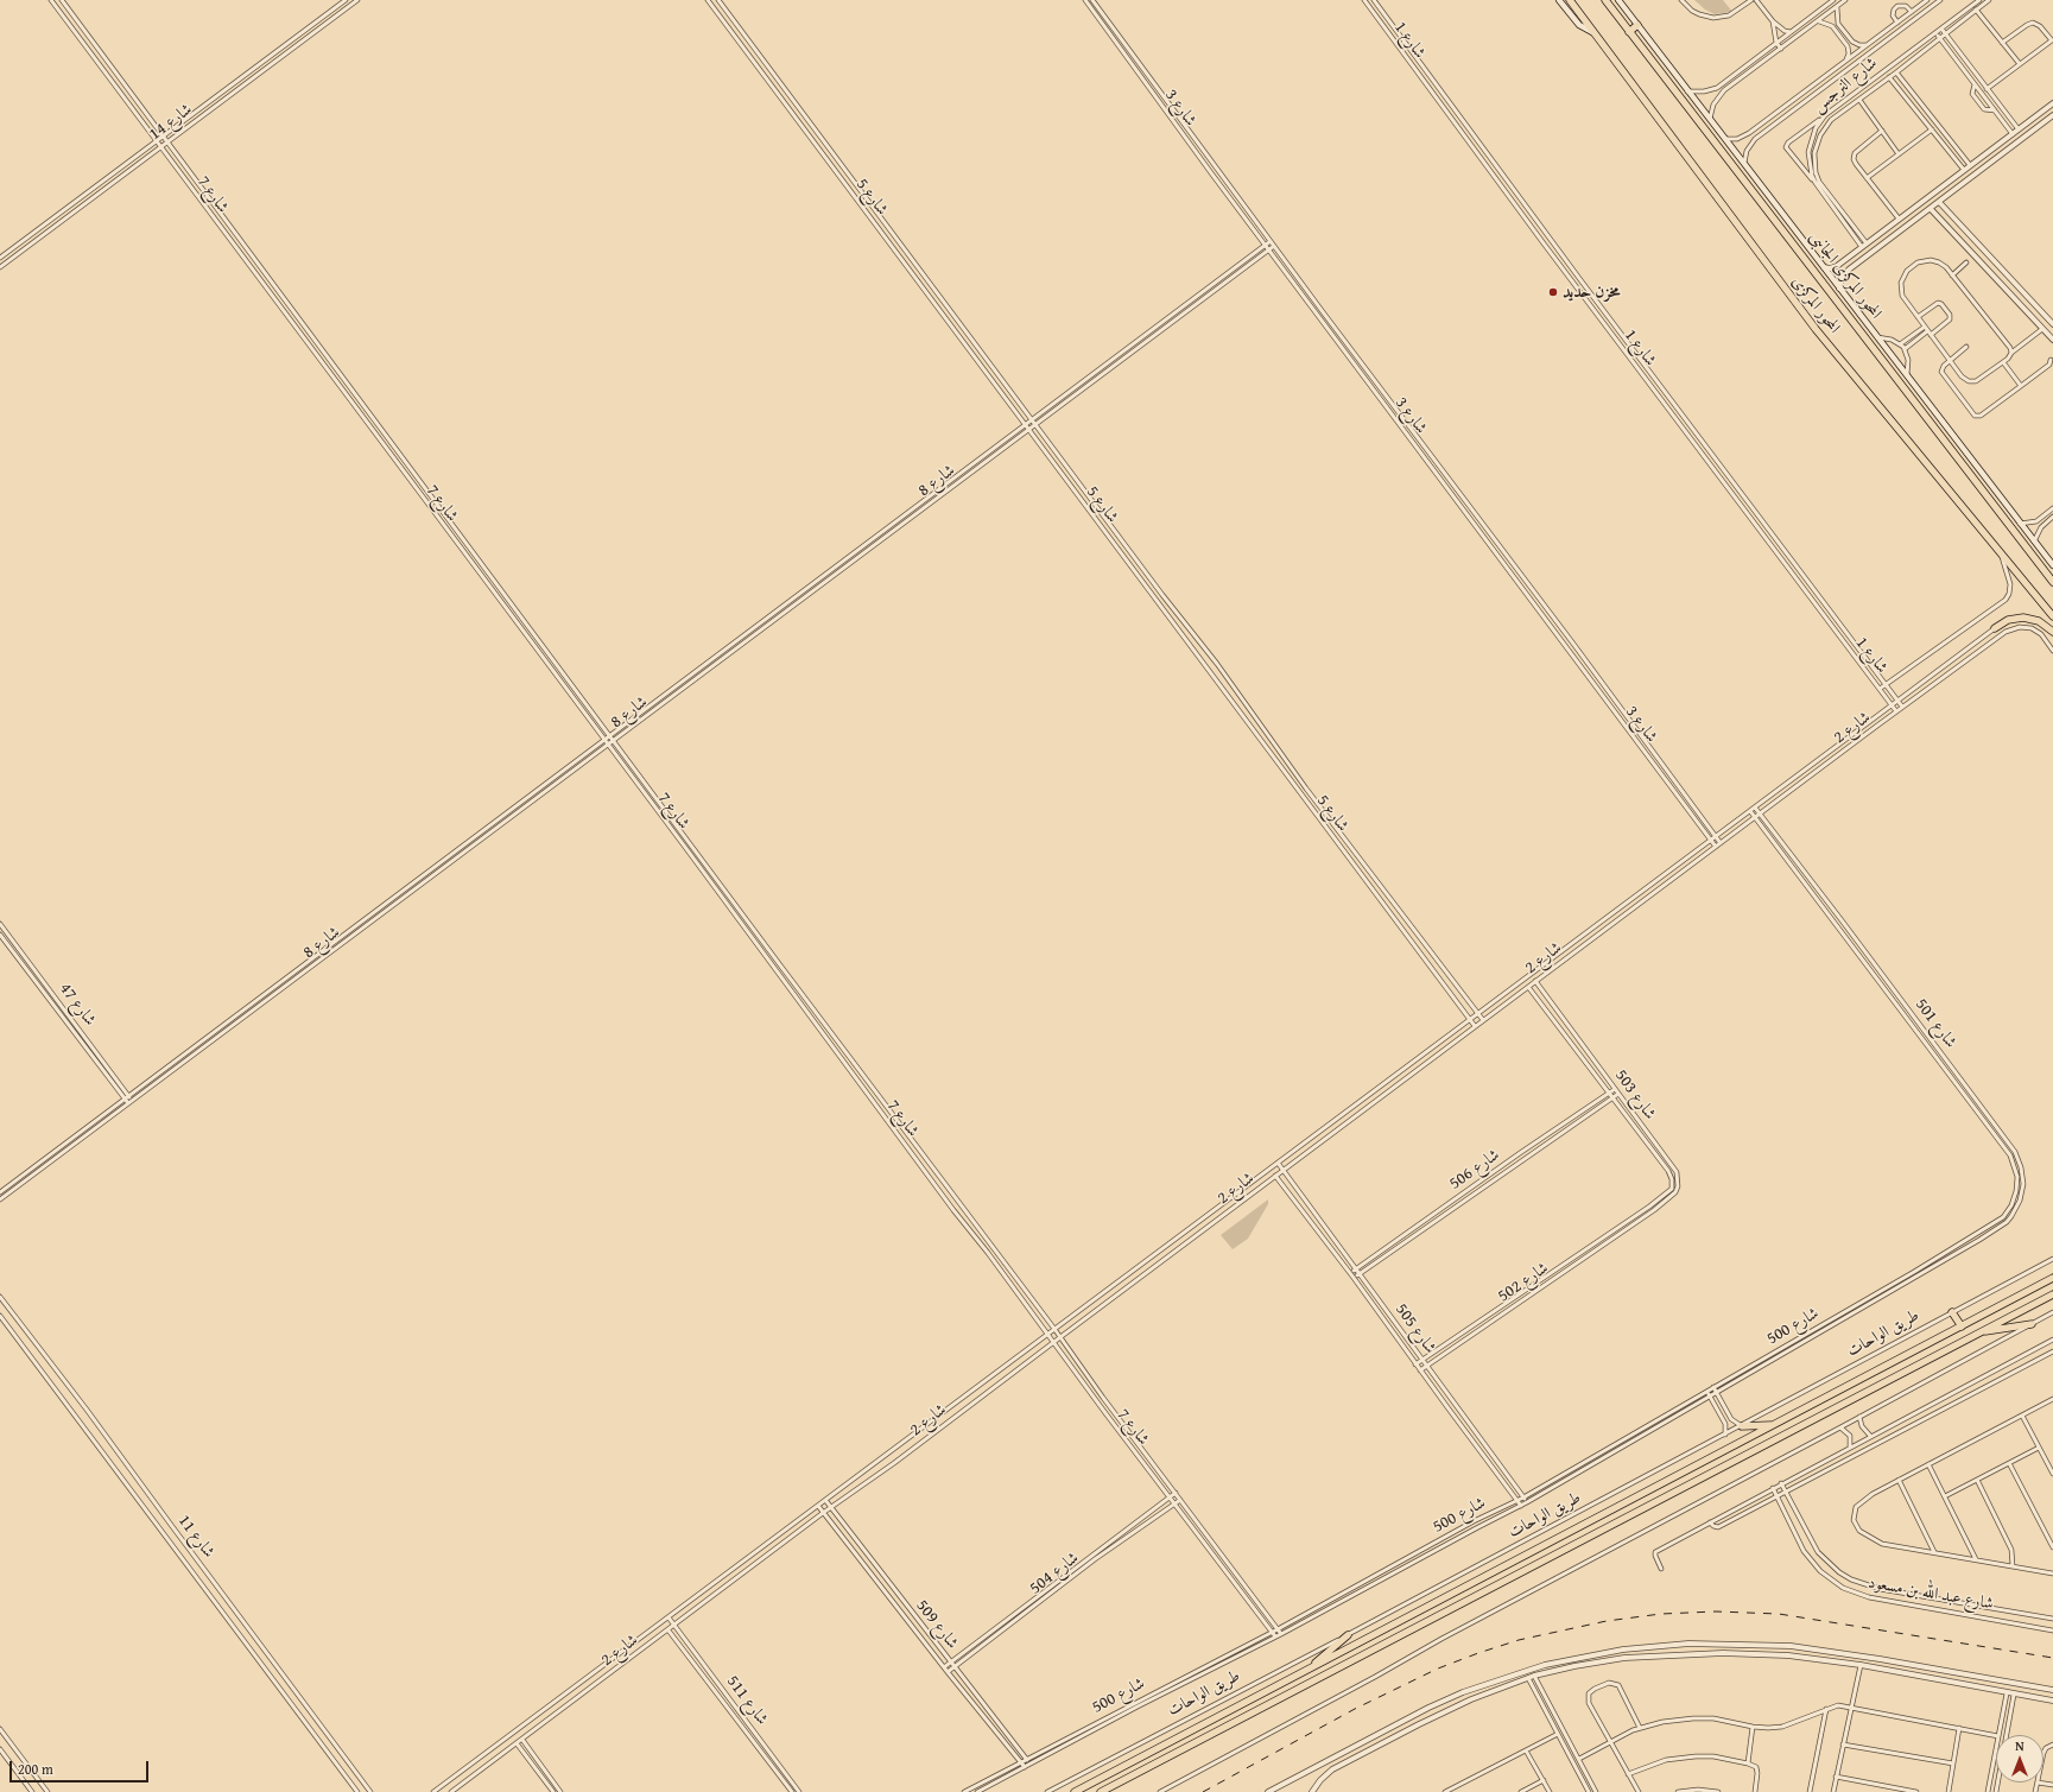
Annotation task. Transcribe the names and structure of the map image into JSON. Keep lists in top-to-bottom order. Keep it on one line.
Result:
{"streets":{"highway":["المحور المركزى","طريق الواحات"],"main road":["المحور المركزى الجانبى"],"street":["شارع 1","شارع النرجس","شارع 3","شارع 14","شارع 7","شارع 5","شارع 8","شارع 2","شارع 47","شارع 501","شارع 503","شارع 506","شارع 502","شارع 500","شارع 505","شارع 11","شارع 504","شارع عبد الله بن مسعود","شارع 509","شارع 511"]},"crossings":[["شارع 1","شارع 2"],["شارع 3","شارع 8"],["شارع 3","شارع 2"],["شارع 14","شارع 7"],["شارع 7","شارع 8"],["شارع 7","شارع 2"],["شارع 7","شارع 500"],["شارع 7","شارع 504"],["شارع 5","شارع 8"],["شارع 5","شارع 2"],["شارع 8","شارع 47"],["شارع 2","شارع 501"],["شارع 2","شارع 503"],["شارع 2","شارع 505"],["شارع 2","شارع 509"],["شارع 2","شارع 511"],["شارع 501","شارع 500"],["شارع 503","شارع 506"],["شارع 503","شارع 502"],["شارع 506","شارع 505"],["شارع 502","شارع 505"],["شارع 500","شارع 505"],["شارع 500","شارع 509"],["شارع 504","شارع 509"]],"places":["مخزن حديد"],"scale_bar":"200 m","north":"top"}
